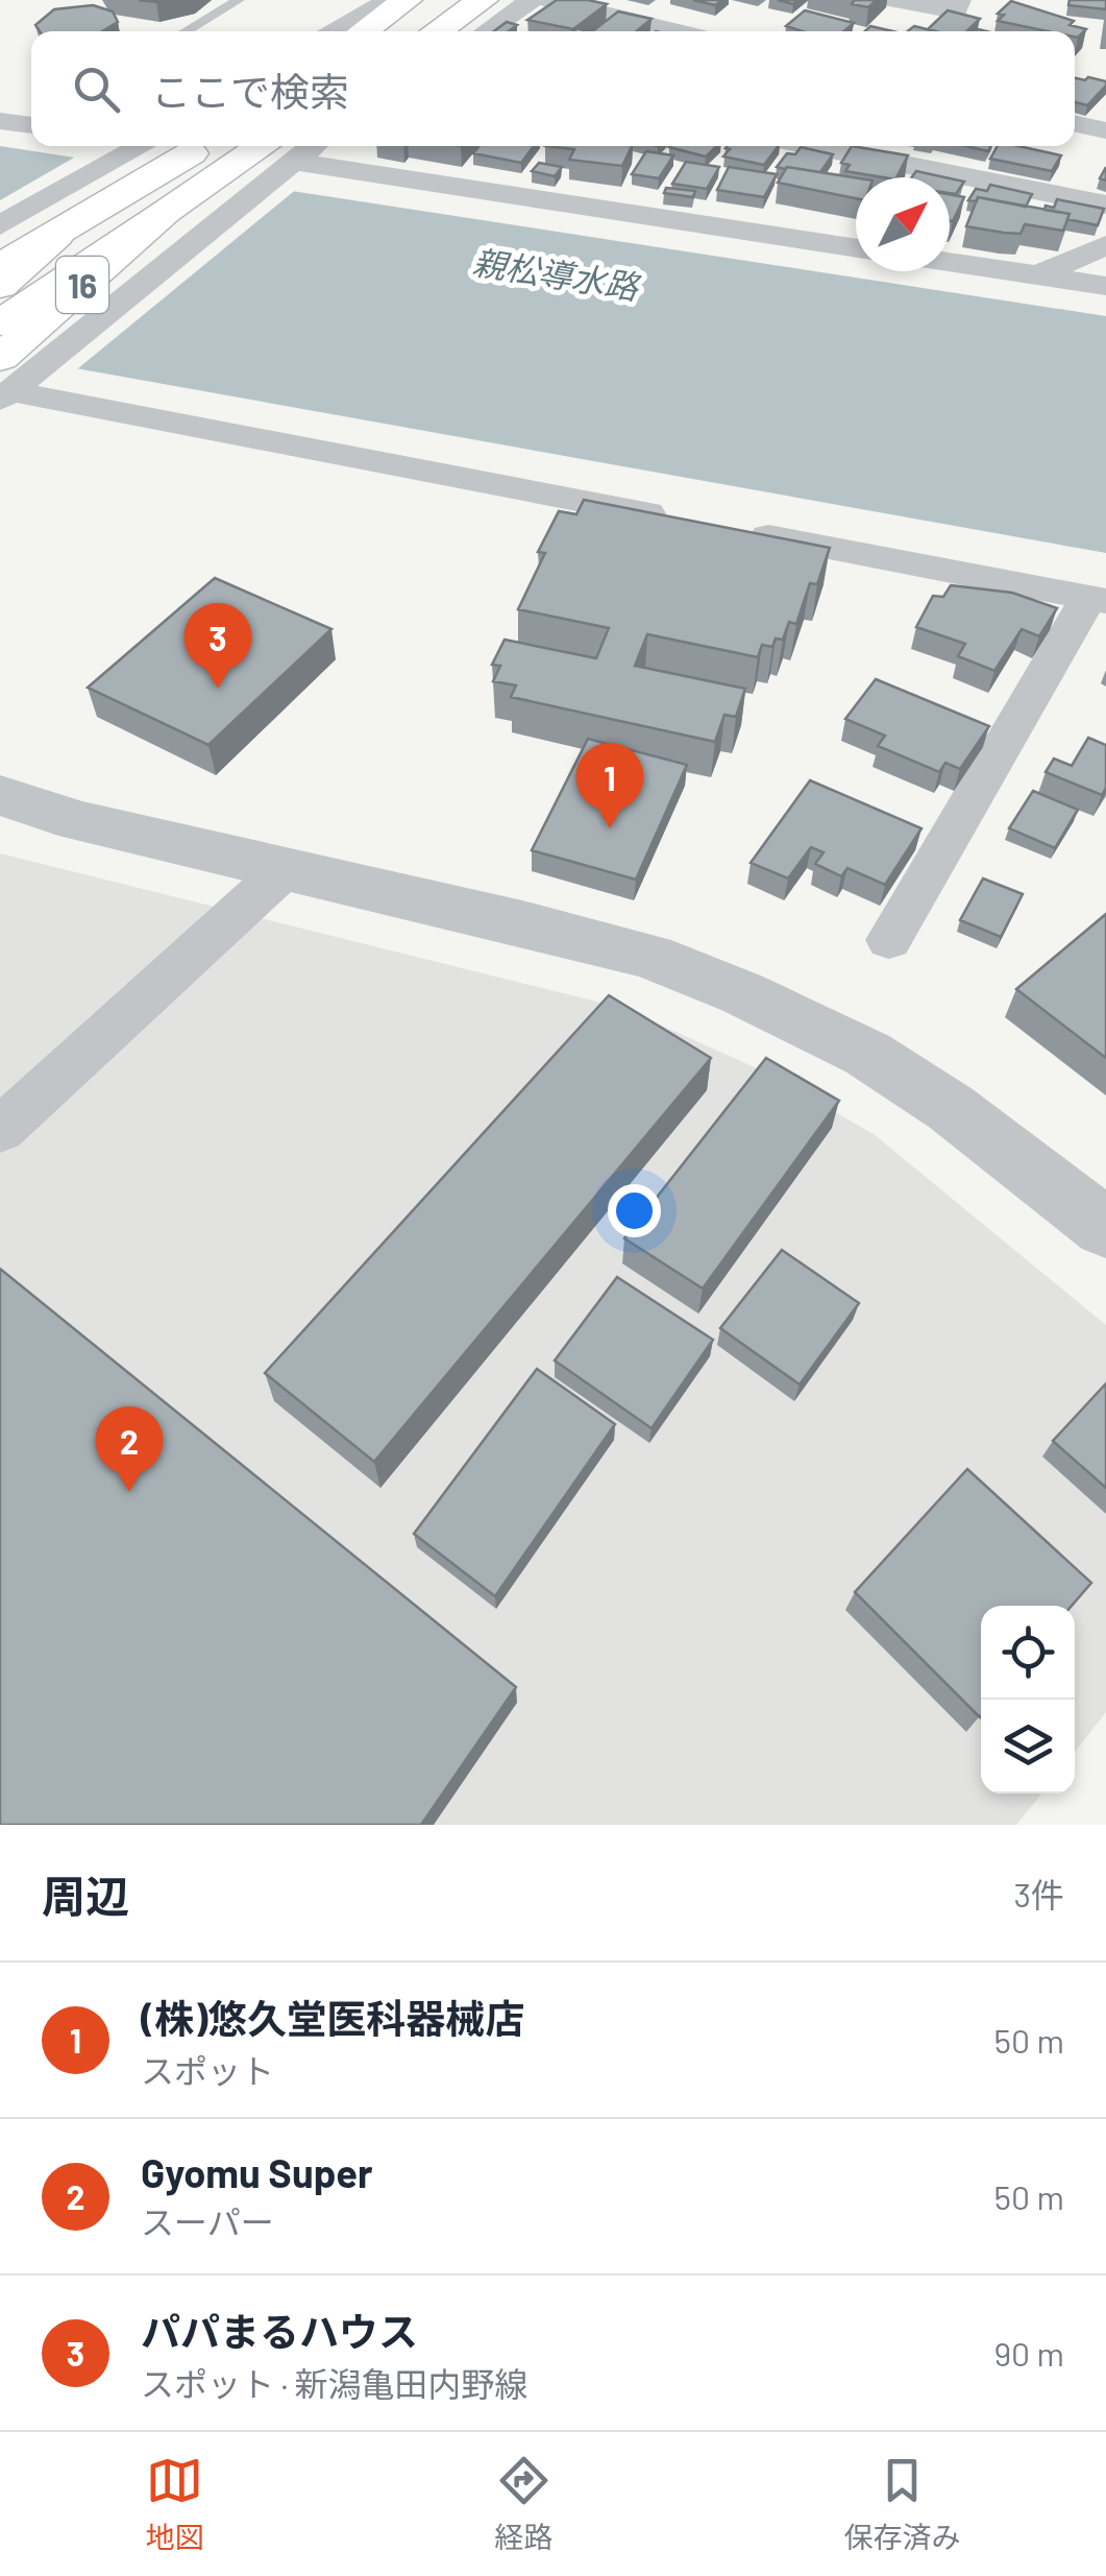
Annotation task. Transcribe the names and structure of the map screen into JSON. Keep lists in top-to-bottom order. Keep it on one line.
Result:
{"streets":{"main road":["16"]},"water":["親松導水路"],"north":"top right","page":{"search":"ここで検索","pins":["3","1","2"],"heading":["周辺","3件"],"list":[{"mark":"1","name":"(株)悠久堂医科器械店","note":"スポット","value":"50 m"},{"mark":"2","name":"Gyomu Super","note":"スーパー","value":"50 m"},{"mark":"3","name":"パパまるハウス","note":"スポット · 新潟亀田内野線","value":"90 m"}],"nav":["地図","経路","保存済み"]}}
